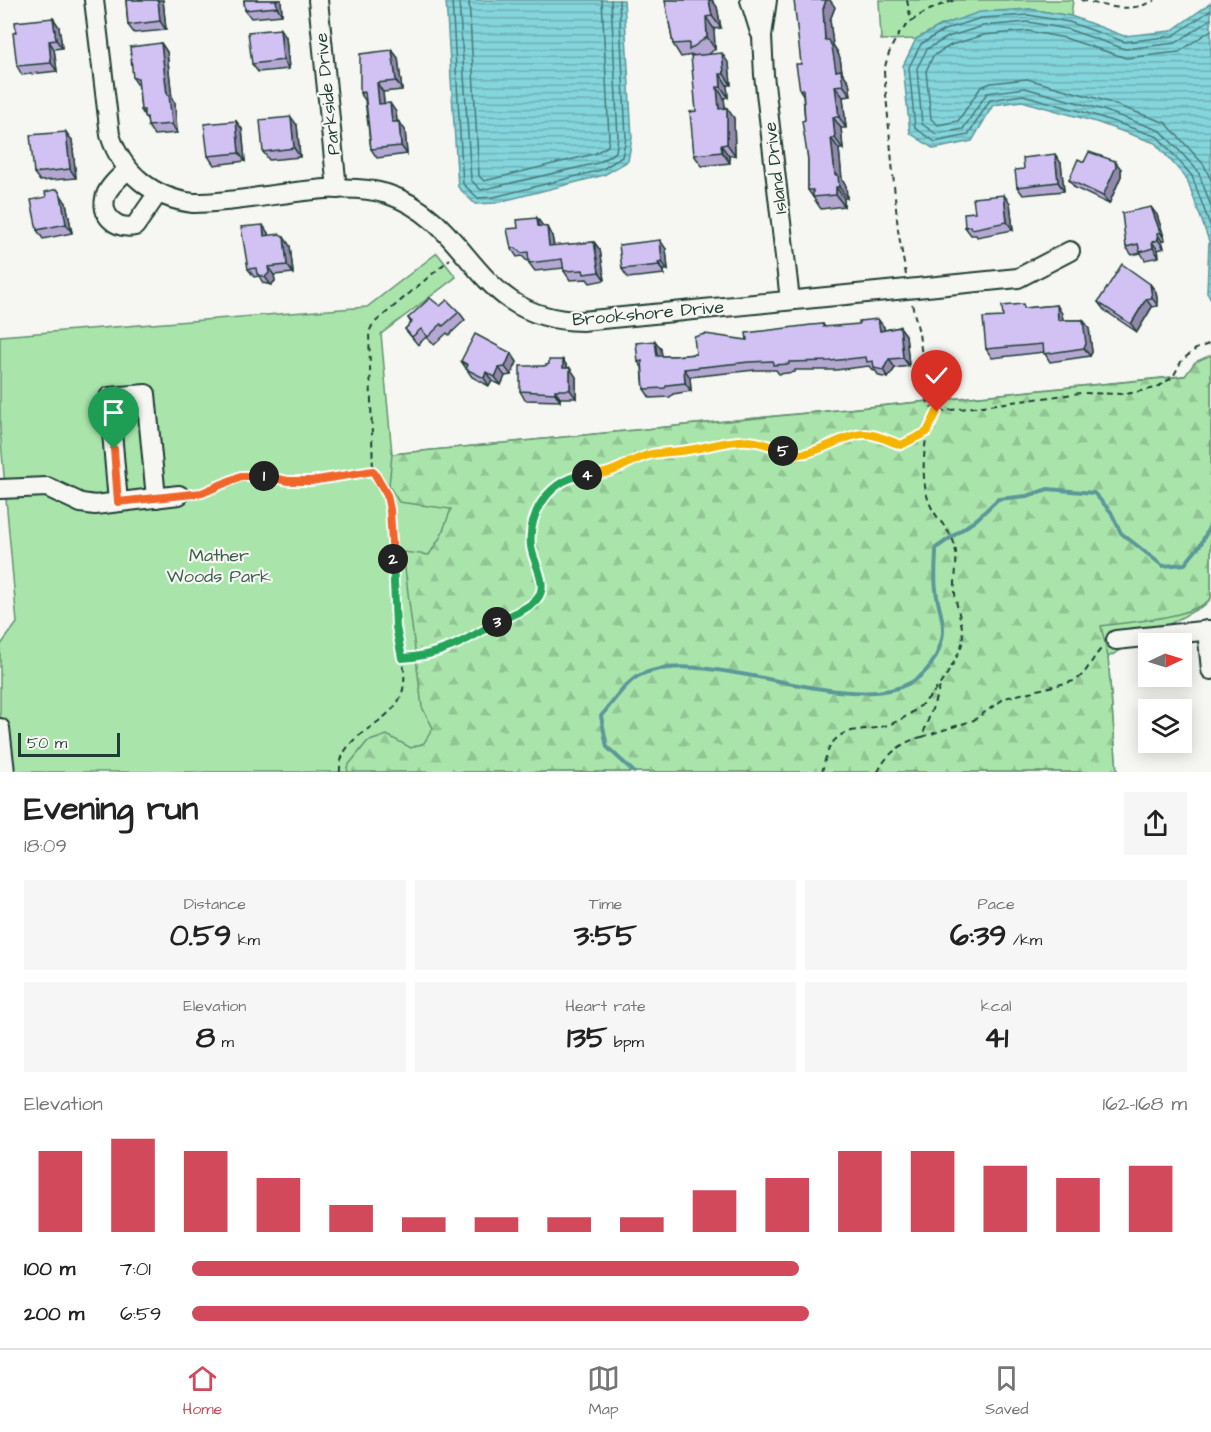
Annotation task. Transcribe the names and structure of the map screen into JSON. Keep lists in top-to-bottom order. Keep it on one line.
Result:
{"streets":{"street":["Parkside Drive","Island Drive","Brookshore Drive"]},"crossings":[["Parkside Drive","Brookshore Drive"],["Island Drive","Brookshore Drive"]],"parks":["Mather Woods Park"],"scale_bar":"50 m","north":"right","page":{"pins":["5","4","1","2","3"],"scale":"50 m","heading":["Evening run","18:09"],"stats":[["Distance","0.59 km"],["Time","3:55"],["Pace","6:39 /km"],["Elevation","8 m"],["Heart rate","135 bpm"],["kcal","41"]],"chart":["Elevation","162–168 m"],"list":[{"name":"100 m","note":"7:01"},{"name":"200 m","note":"6:59"}],"tabs":["Home","Map","Saved"]}}
